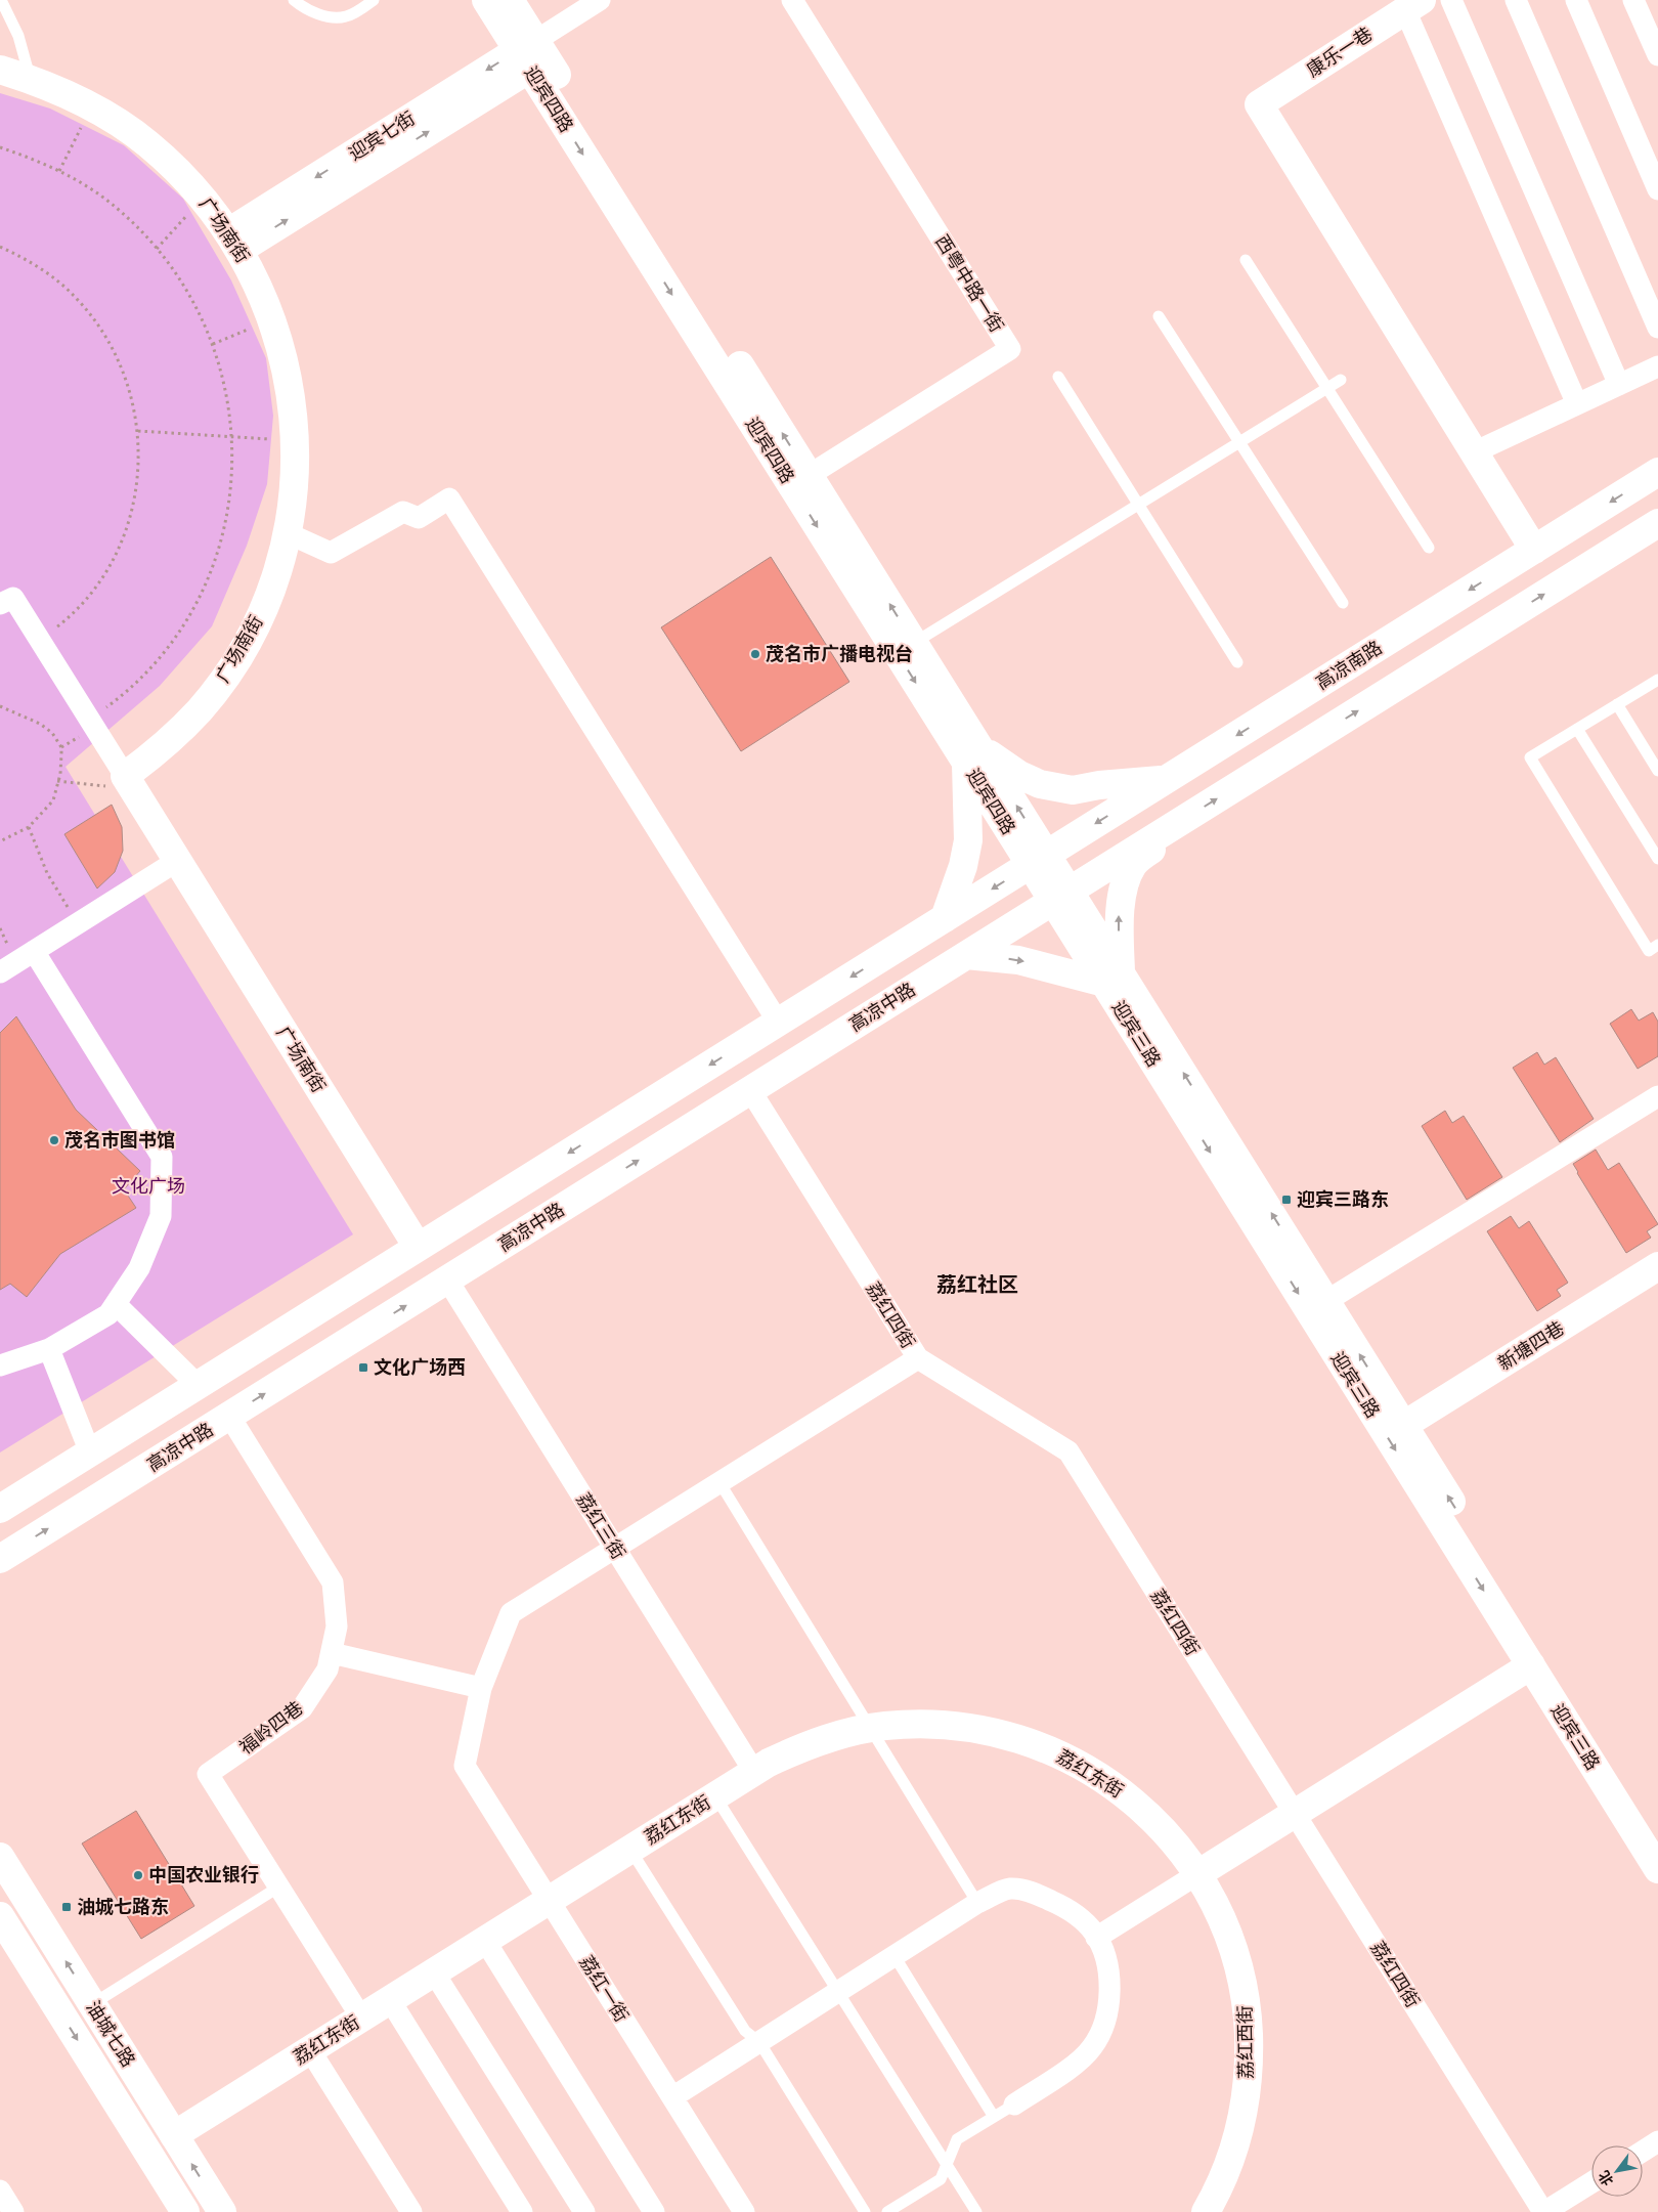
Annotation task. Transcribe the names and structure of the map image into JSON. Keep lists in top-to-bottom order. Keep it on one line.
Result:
{"streets":{"main road":["康乐一巷","迎宾四路","迎宾七街","广场南街","高凉南路","高凉中路","迎宾三路","新塘四巷","荔红东街","油城七路","荔红西街"],"street":["西粤中路一街","荔红四街","荔红三街","福岭四巷","荔红一街"]},"crossings":[["迎宾四路","迎宾七街"],["迎宾四路","西粤中路一街"],["迎宾四路","高凉南路"],["迎宾四路","高凉中路"],["迎宾四路","迎宾三路"],["迎宾七街","广场南街"],["高凉南路","高凉中路"],["高凉南路","迎宾三路"],["高凉中路","迎宾三路"],["高凉中路","荔红四街"],["高凉中路","荔红三街"],["高凉中路","福岭四巷"],["迎宾三路","新塘四巷"],["荔红三街","荔红东街"],["福岭四巷","荔红东街"],["荔红东街","荔红一街"],["荔红东街","油城七路"],["荔红东街","荔红西街"]],"districts":["荔红社区"],"parks":["文化广场"],"places":{"other":["茂名市广播电视台","茂名市图书馆","中国农业银行"],"transit":["迎宾三路东","文化广场西","油城七路东"]},"north":"bottom left"}
